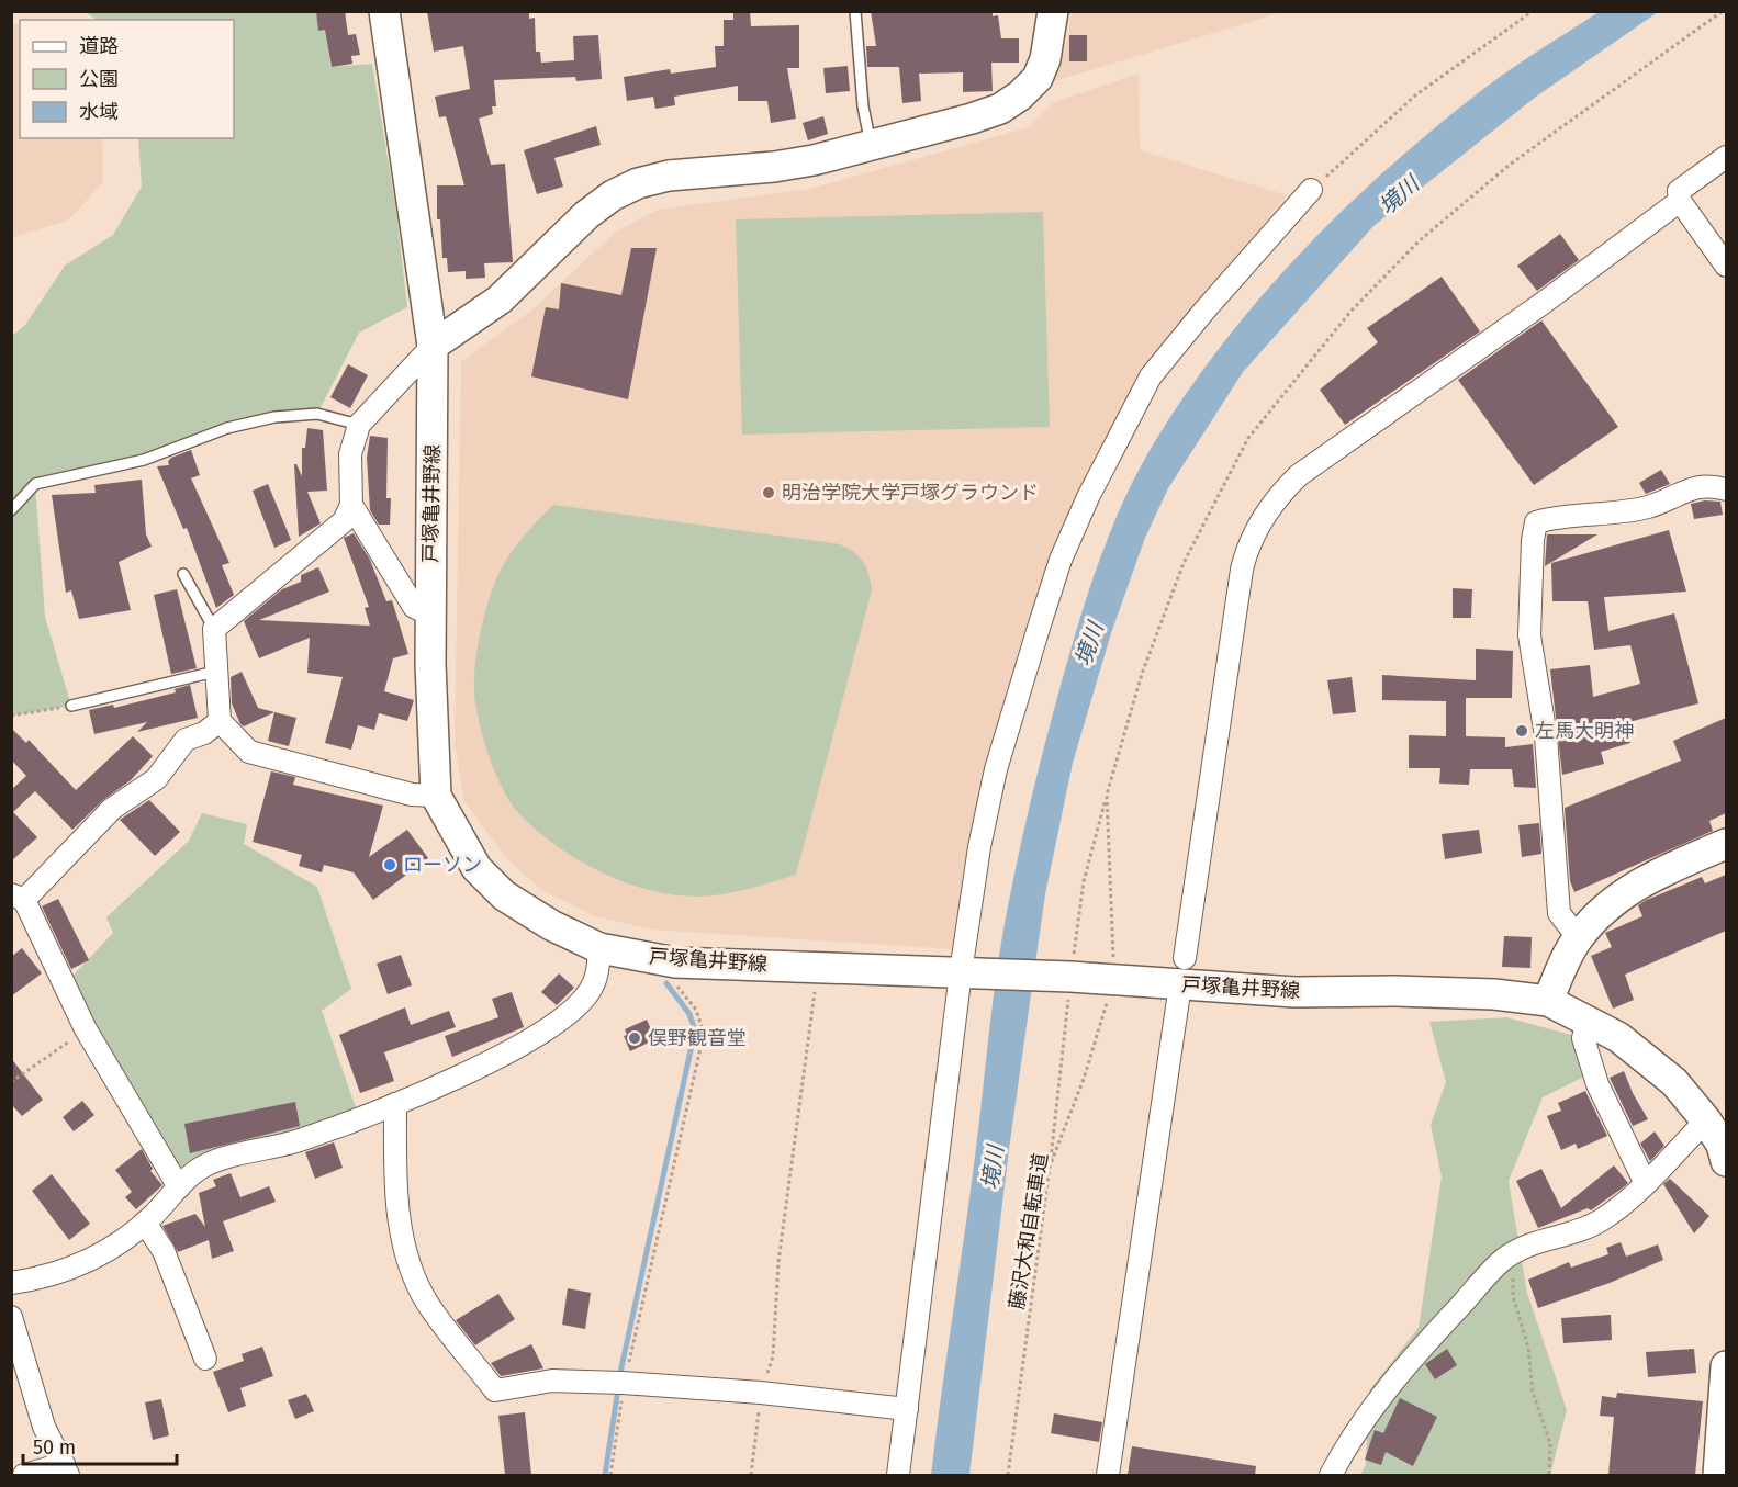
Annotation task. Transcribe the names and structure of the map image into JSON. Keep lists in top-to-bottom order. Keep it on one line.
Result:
{"streets":{"main road":["戸塚亀井野線"],"path":["藤沢大和自転車道"]},"water":["境川"],"places":["明治学院大学戸塚グラウンド","左馬大明神","ローソン","俣野観音堂"],"legend":["道路","公園","水域"],"scale_bar":"50 m"}
